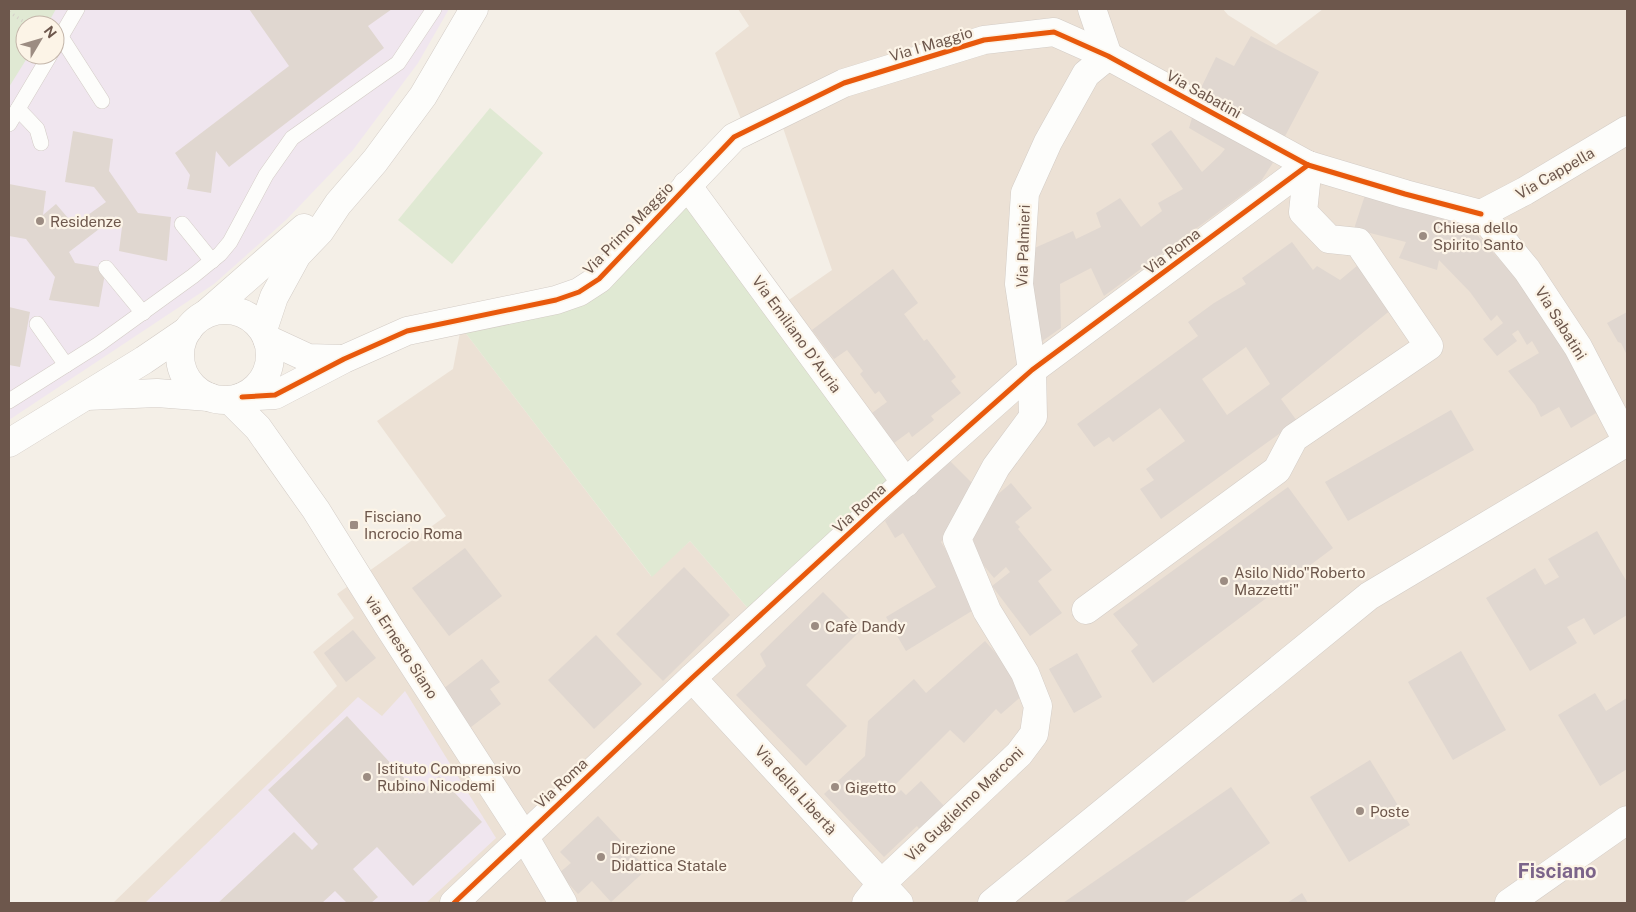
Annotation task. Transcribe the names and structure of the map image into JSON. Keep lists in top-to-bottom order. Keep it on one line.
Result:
{"streets":{"street":["Via I Maggio","Via Sabatini","Via Cappella","Via Primo Maggio","Via Palmieri","Via Roma","Via Emiliano D'Auria","via Ernesto Siano","Via della Libertà","Via Guglielmo Marconi"]},"crossings":[["Via I Maggio","Via Sabatini"],["Via I Maggio","Via Primo Maggio"],["Via I Maggio","Via Palmieri"],["Via Sabatini","Via Cappella"],["Via Sabatini","Via Palmieri"],["Via Sabatini","Via Roma"],["Via Primo Maggio","Via Emiliano D'Auria"],["Via Palmieri","Via Roma"],["Via Palmieri","Via Guglielmo Marconi"],["Via Roma","Via Emiliano D'Auria"],["Via Roma","via Ernesto Siano"],["Via Roma","Via della Libertà"],["Via Roma","Via Guglielmo Marconi"],["Via della Libertà","Via Guglielmo Marconi"]],"districts":["Fisciano"],"places":{"other":["Residenze","Chiesa dello Spirito Santo","Asilo Nido\"Roberto Mazzetti\"","Cafè Dandy","Istituto Comprensivo Rubino Nicodemi","Gigetto","Poste","Direzione Didattica Statale"],"transit":["Fisciano Incrocio Roma"]},"north":"top right"}
